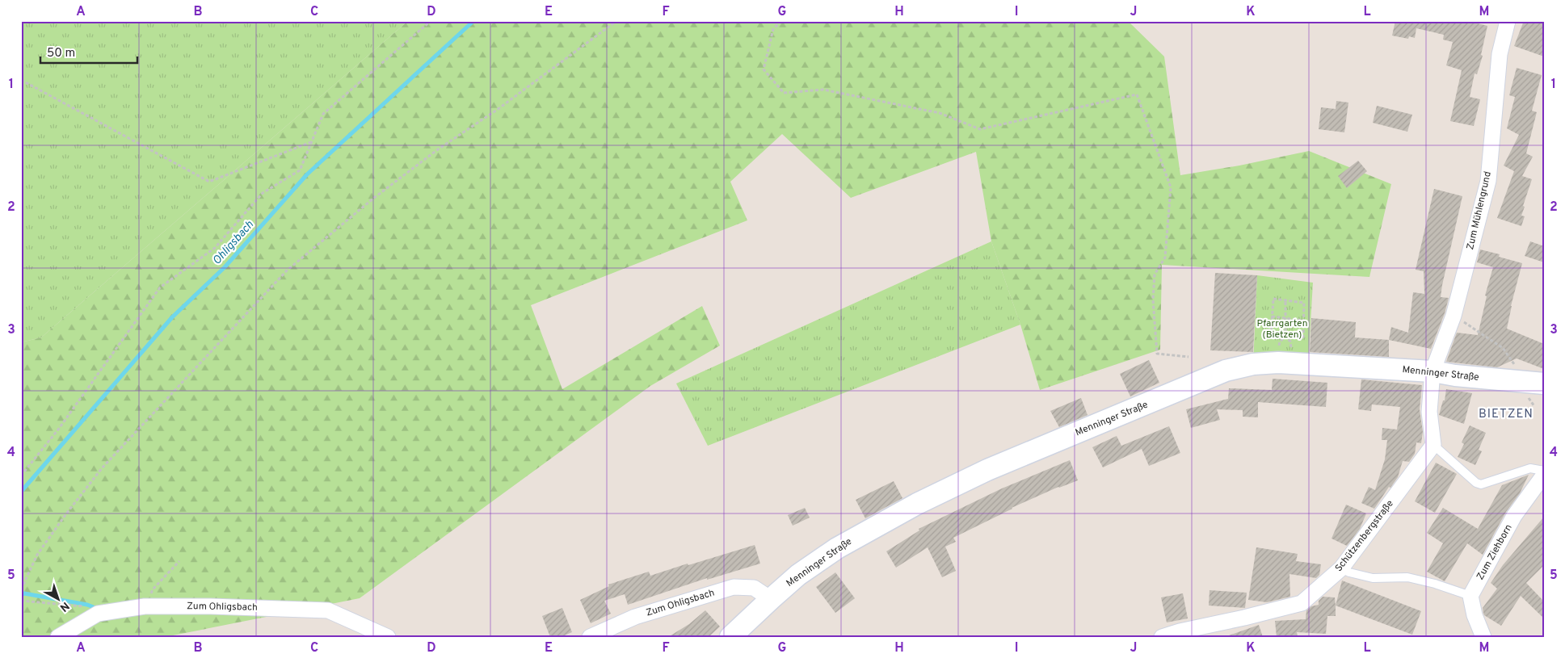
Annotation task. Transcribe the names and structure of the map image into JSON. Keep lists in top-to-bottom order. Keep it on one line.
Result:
{"streets":{"street":["Zum Mühlengrund","Menninger Straße","Schützenbergstraße","Zum Ziehborn","Zum Ohligsbach"]},"crossings":[["Zum Mühlengrund","Menninger Straße"],["Menninger Straße","Zum Ohligsbach"]],"districts":["BIETZEN"],"water":["Ohligsbach"],"parks":["Pfarrgarten (Bietzen)"],"scale_bar":"50 m","north":"bottom right","grid":{"columns":["A","B","C","D","E","F","G","H","I","J","K","L","M"],"rows":["1","2","3","4","5"]}}
